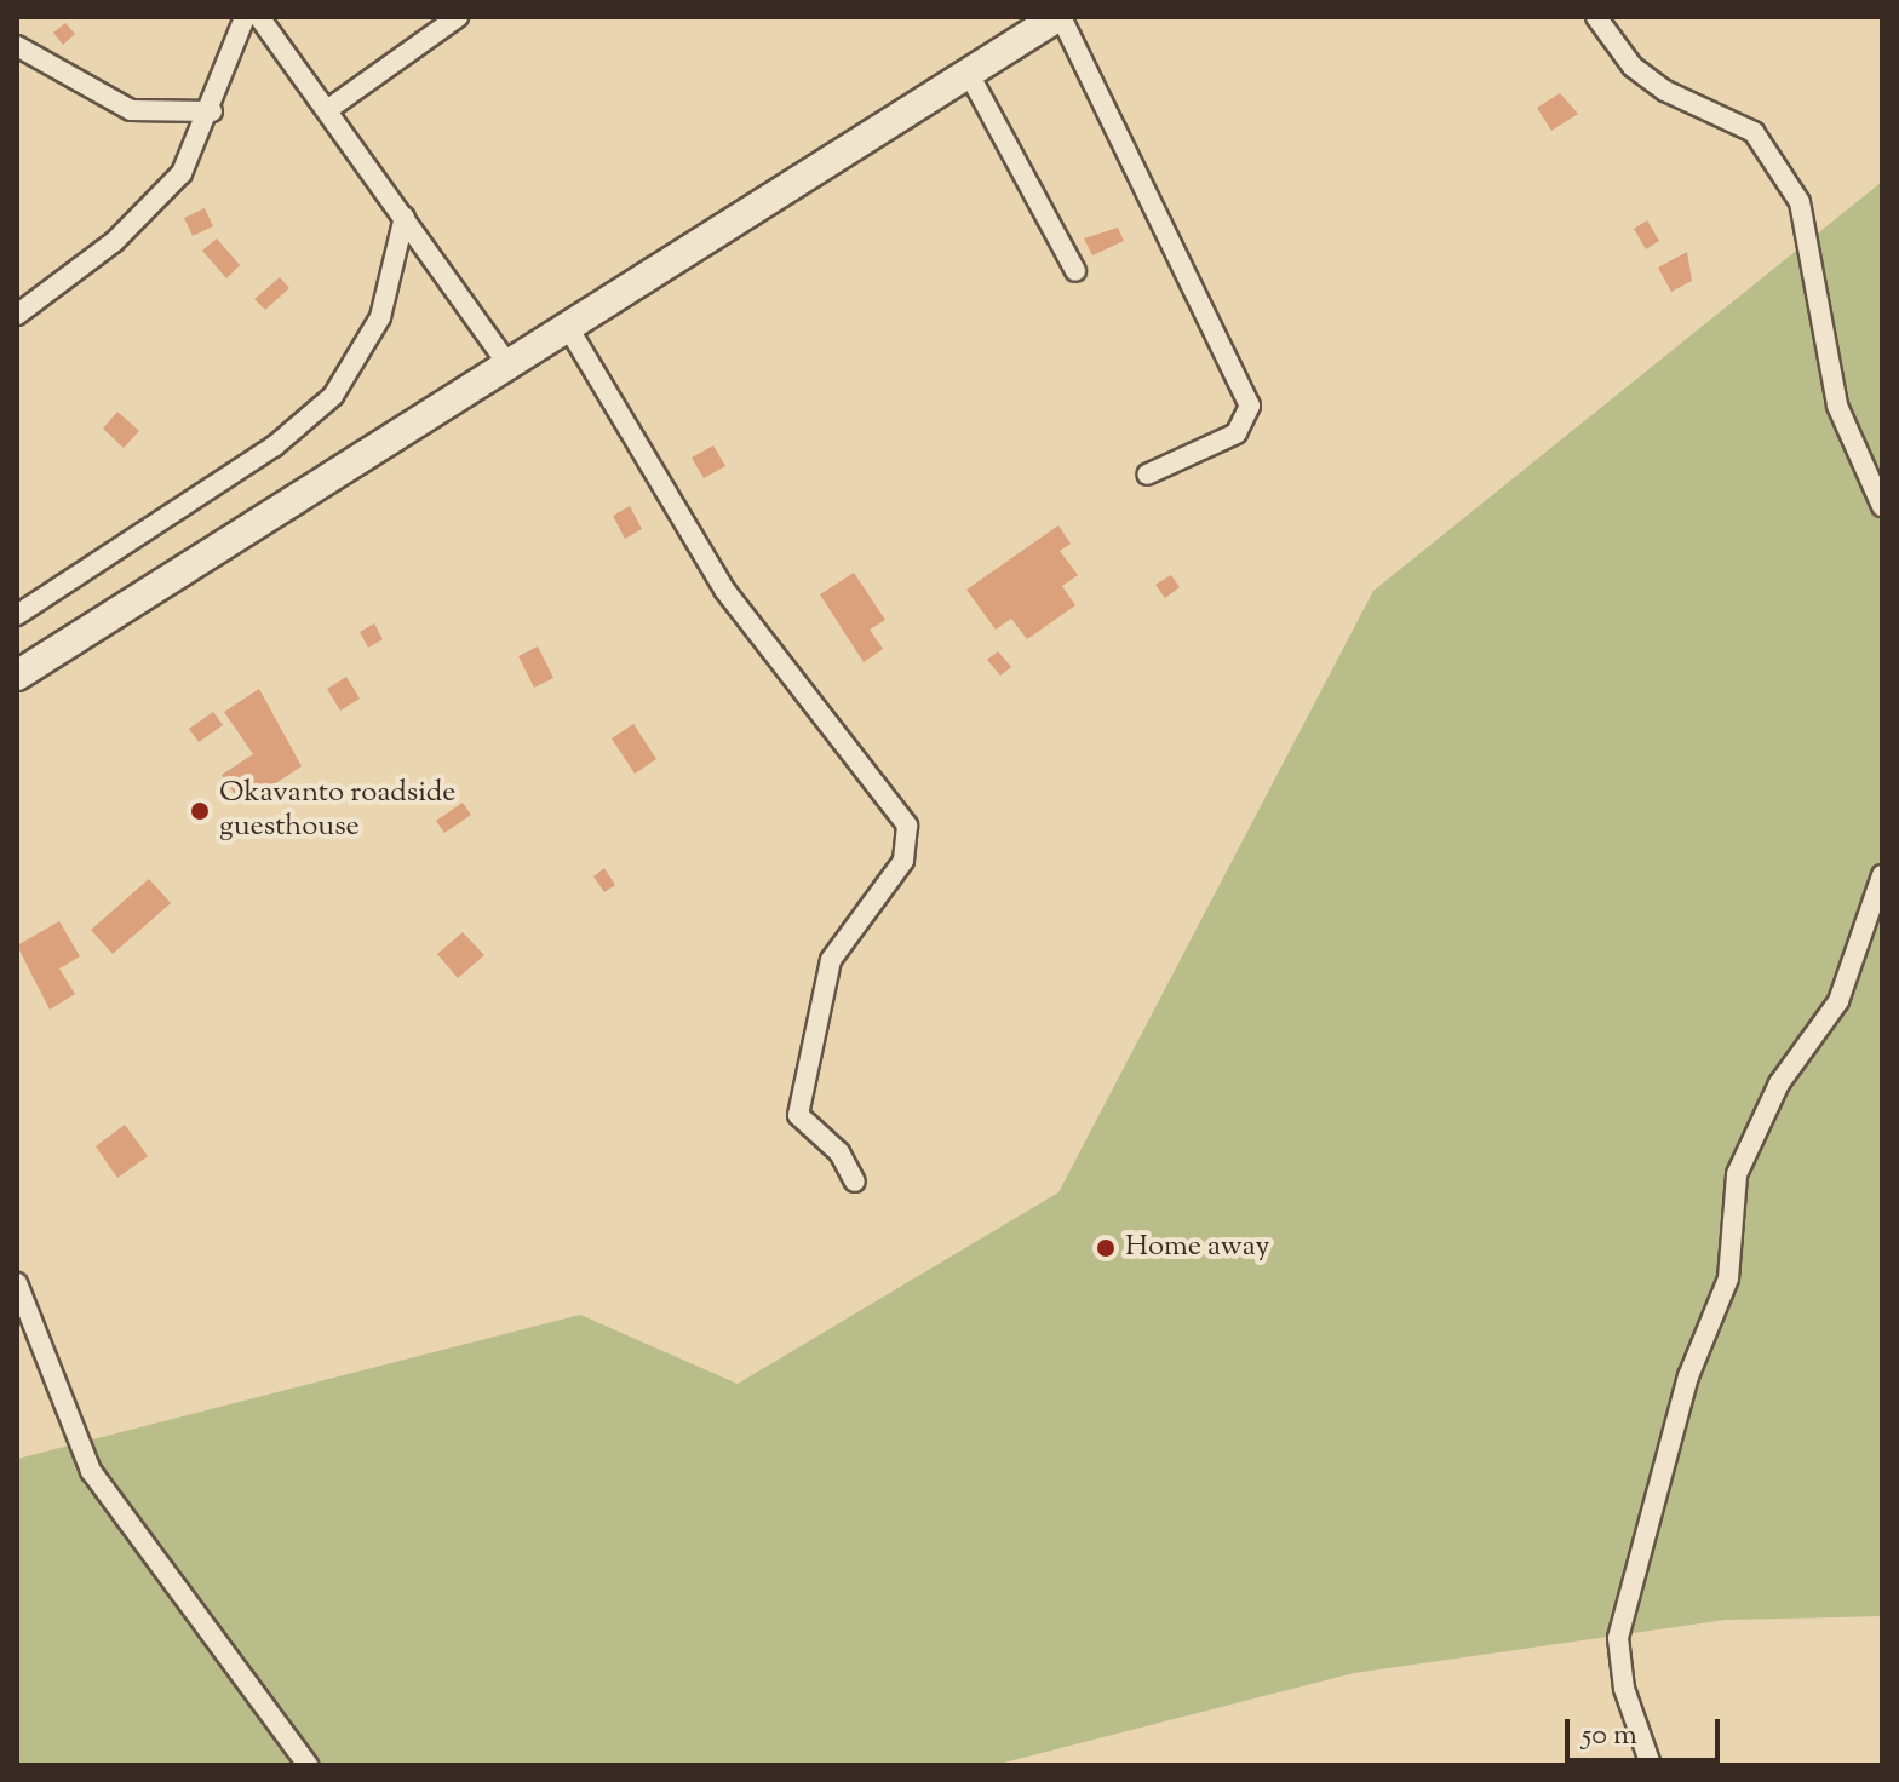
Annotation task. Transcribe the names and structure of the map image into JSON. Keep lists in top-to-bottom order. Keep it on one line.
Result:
{"places":["Okavanto roadside guesthouse","Home away"],"scale_bar":"50 m"}
